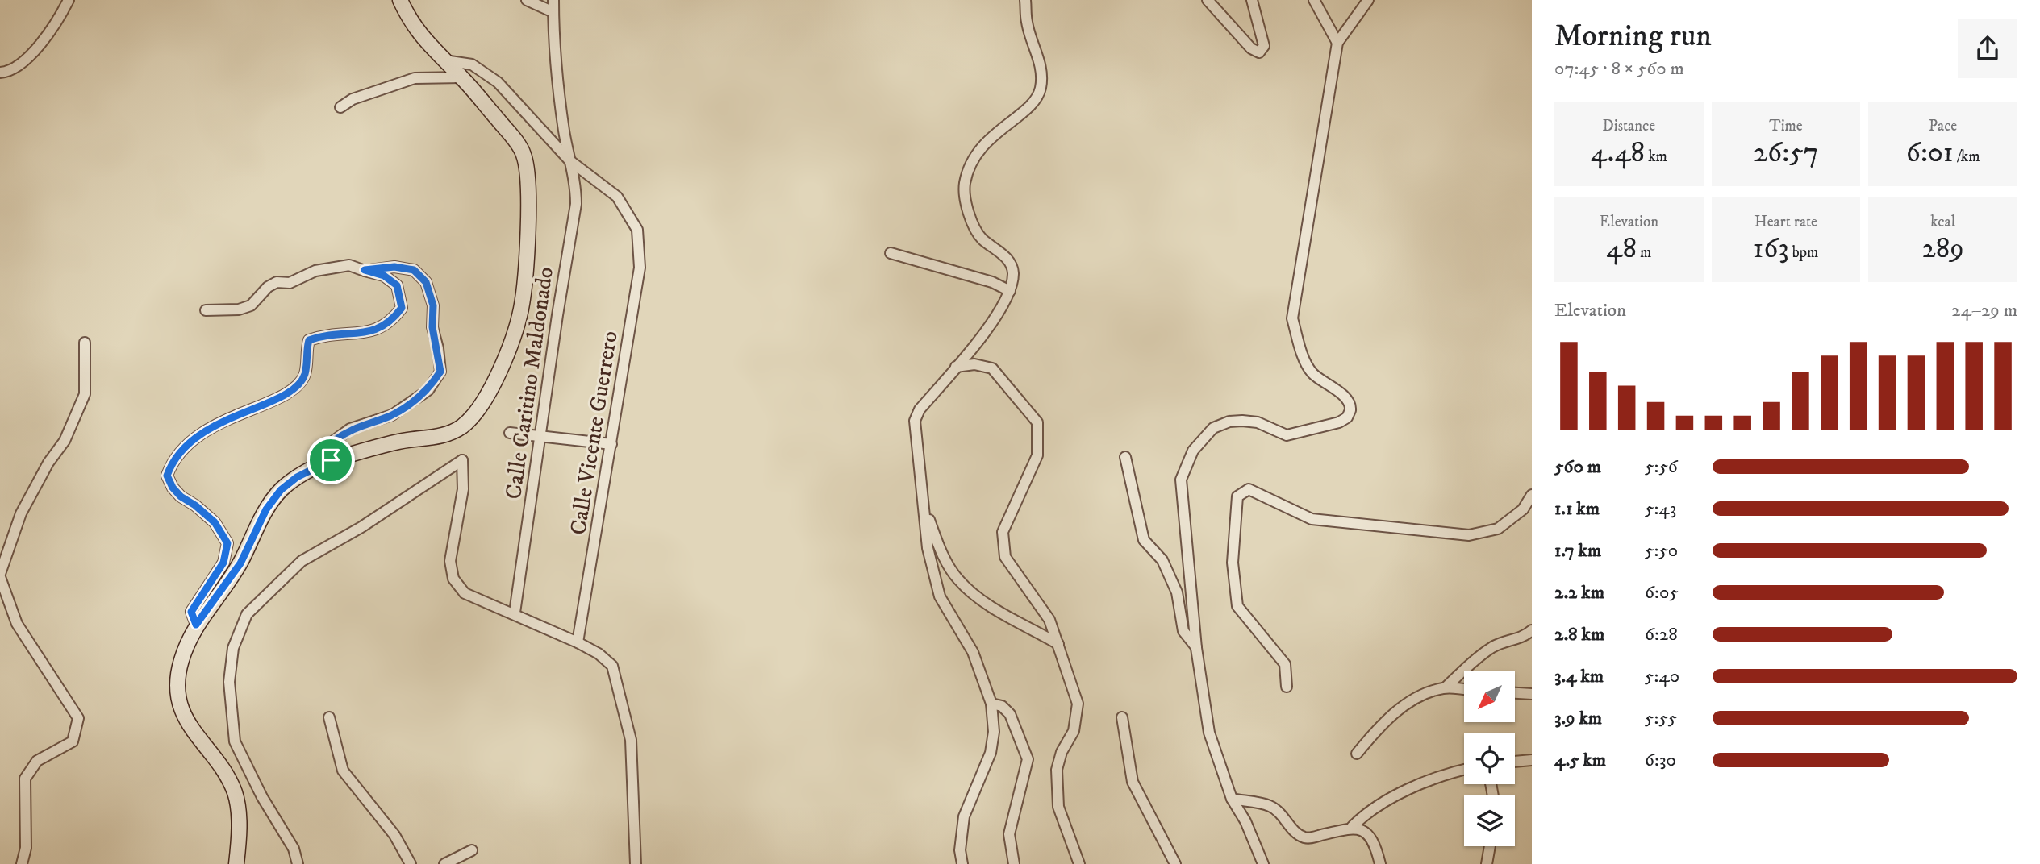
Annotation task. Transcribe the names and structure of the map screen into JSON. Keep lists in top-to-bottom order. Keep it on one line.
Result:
{"streets":{"street":["Calle Caritino Maldonado","Calle Vicente Guerrero"]},"crossings":[["Calle Caritino Maldonado","Calle Vicente Guerrero"]],"north":"bottom left","page":{"heading":["Morning run","07:45 · 8 × 560 m"],"stats":[["Distance","4.48 km"],["Time","26:57"],["Pace","6:01 /km"],["Elevation","48 m"],["Heart rate","163 bpm"],["kcal","289"]],"chart":["Elevation","24–29 m"],"list":[{"name":"560 m","note":"5:56"},{"name":"1.1 km","note":"5:43"},{"name":"1.7 km","note":"5:50"},{"name":"2.2 km","note":"6:05"},{"name":"2.8 km","note":"6:28"},{"name":"3.4 km","note":"5:40"},{"name":"3.9 km","note":"5:55"},{"name":"4.5 km","note":"6:30"}]}}
